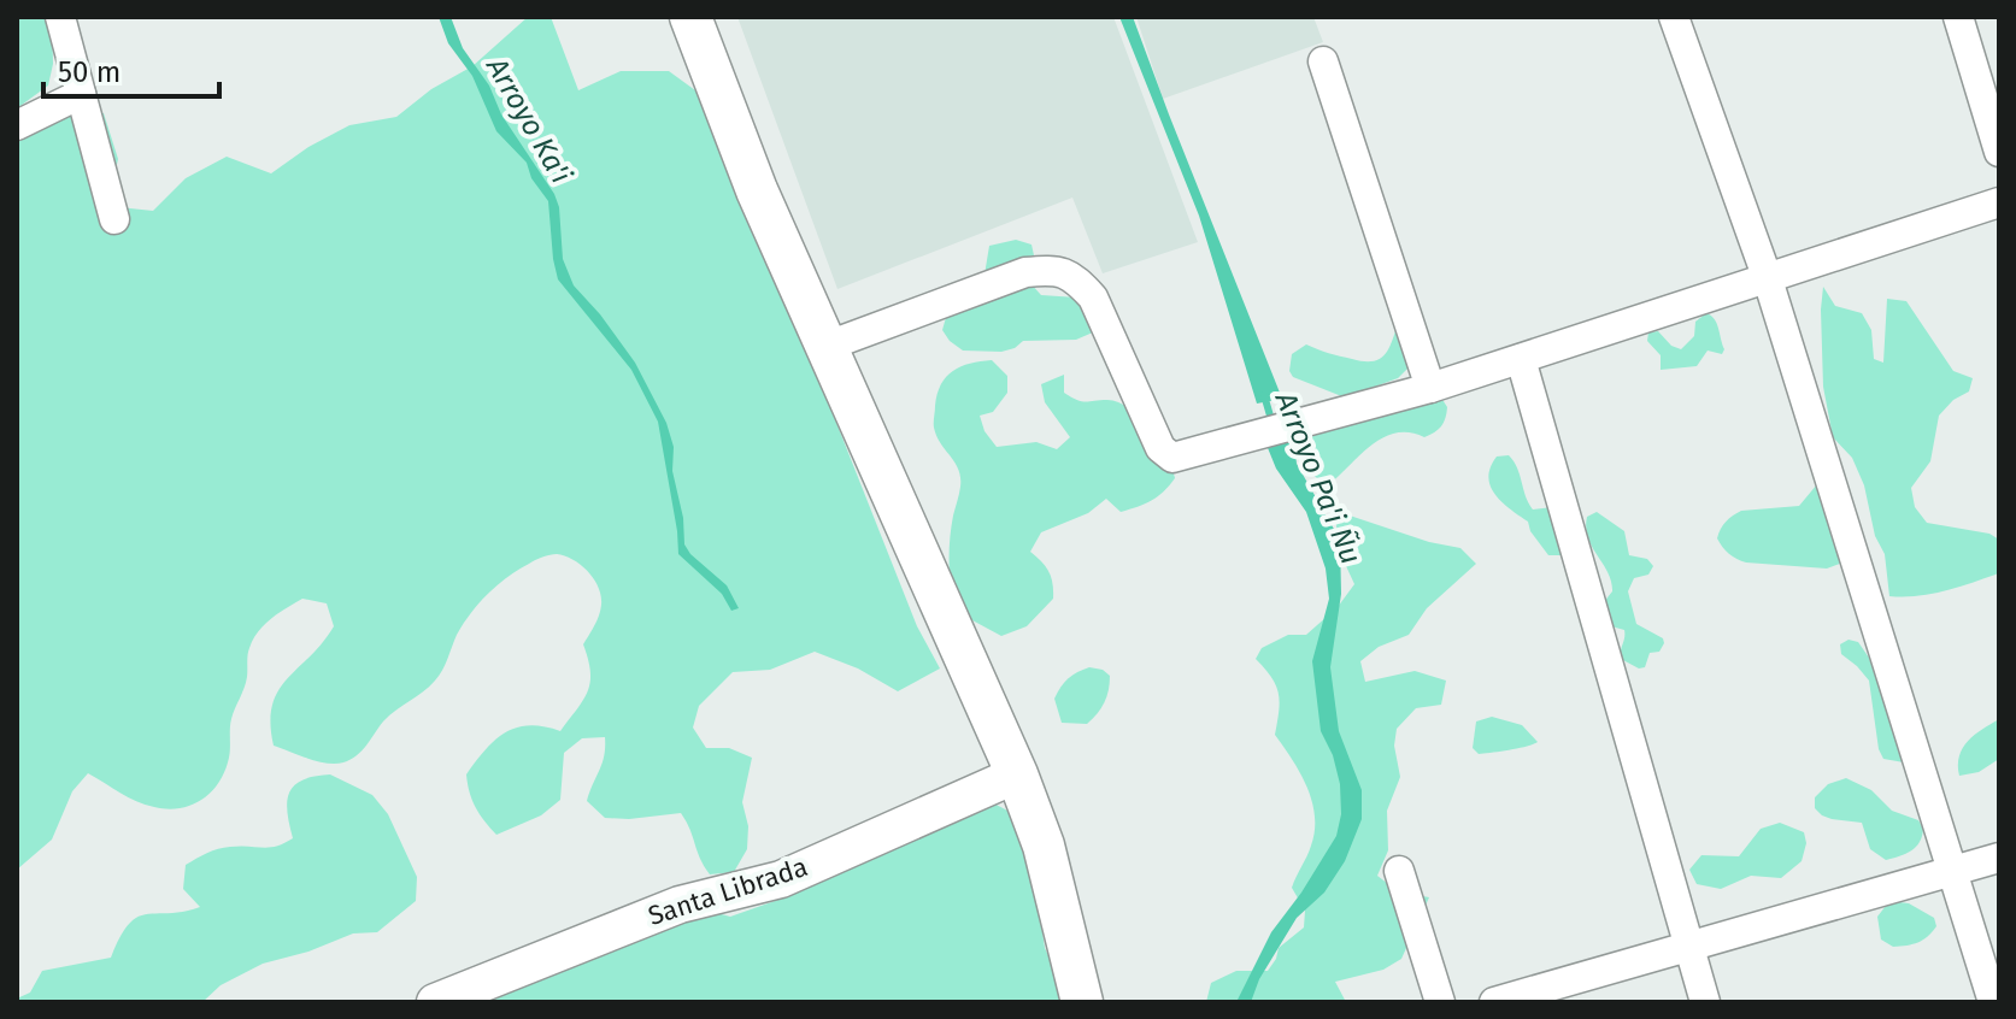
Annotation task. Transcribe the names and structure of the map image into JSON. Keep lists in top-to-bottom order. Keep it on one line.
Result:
{"streets":{"street":["Santa Librada"]},"water":["Arroyo Ka'i","Arroyo Pa'i Ñu"],"scale_bar":"50 m"}
